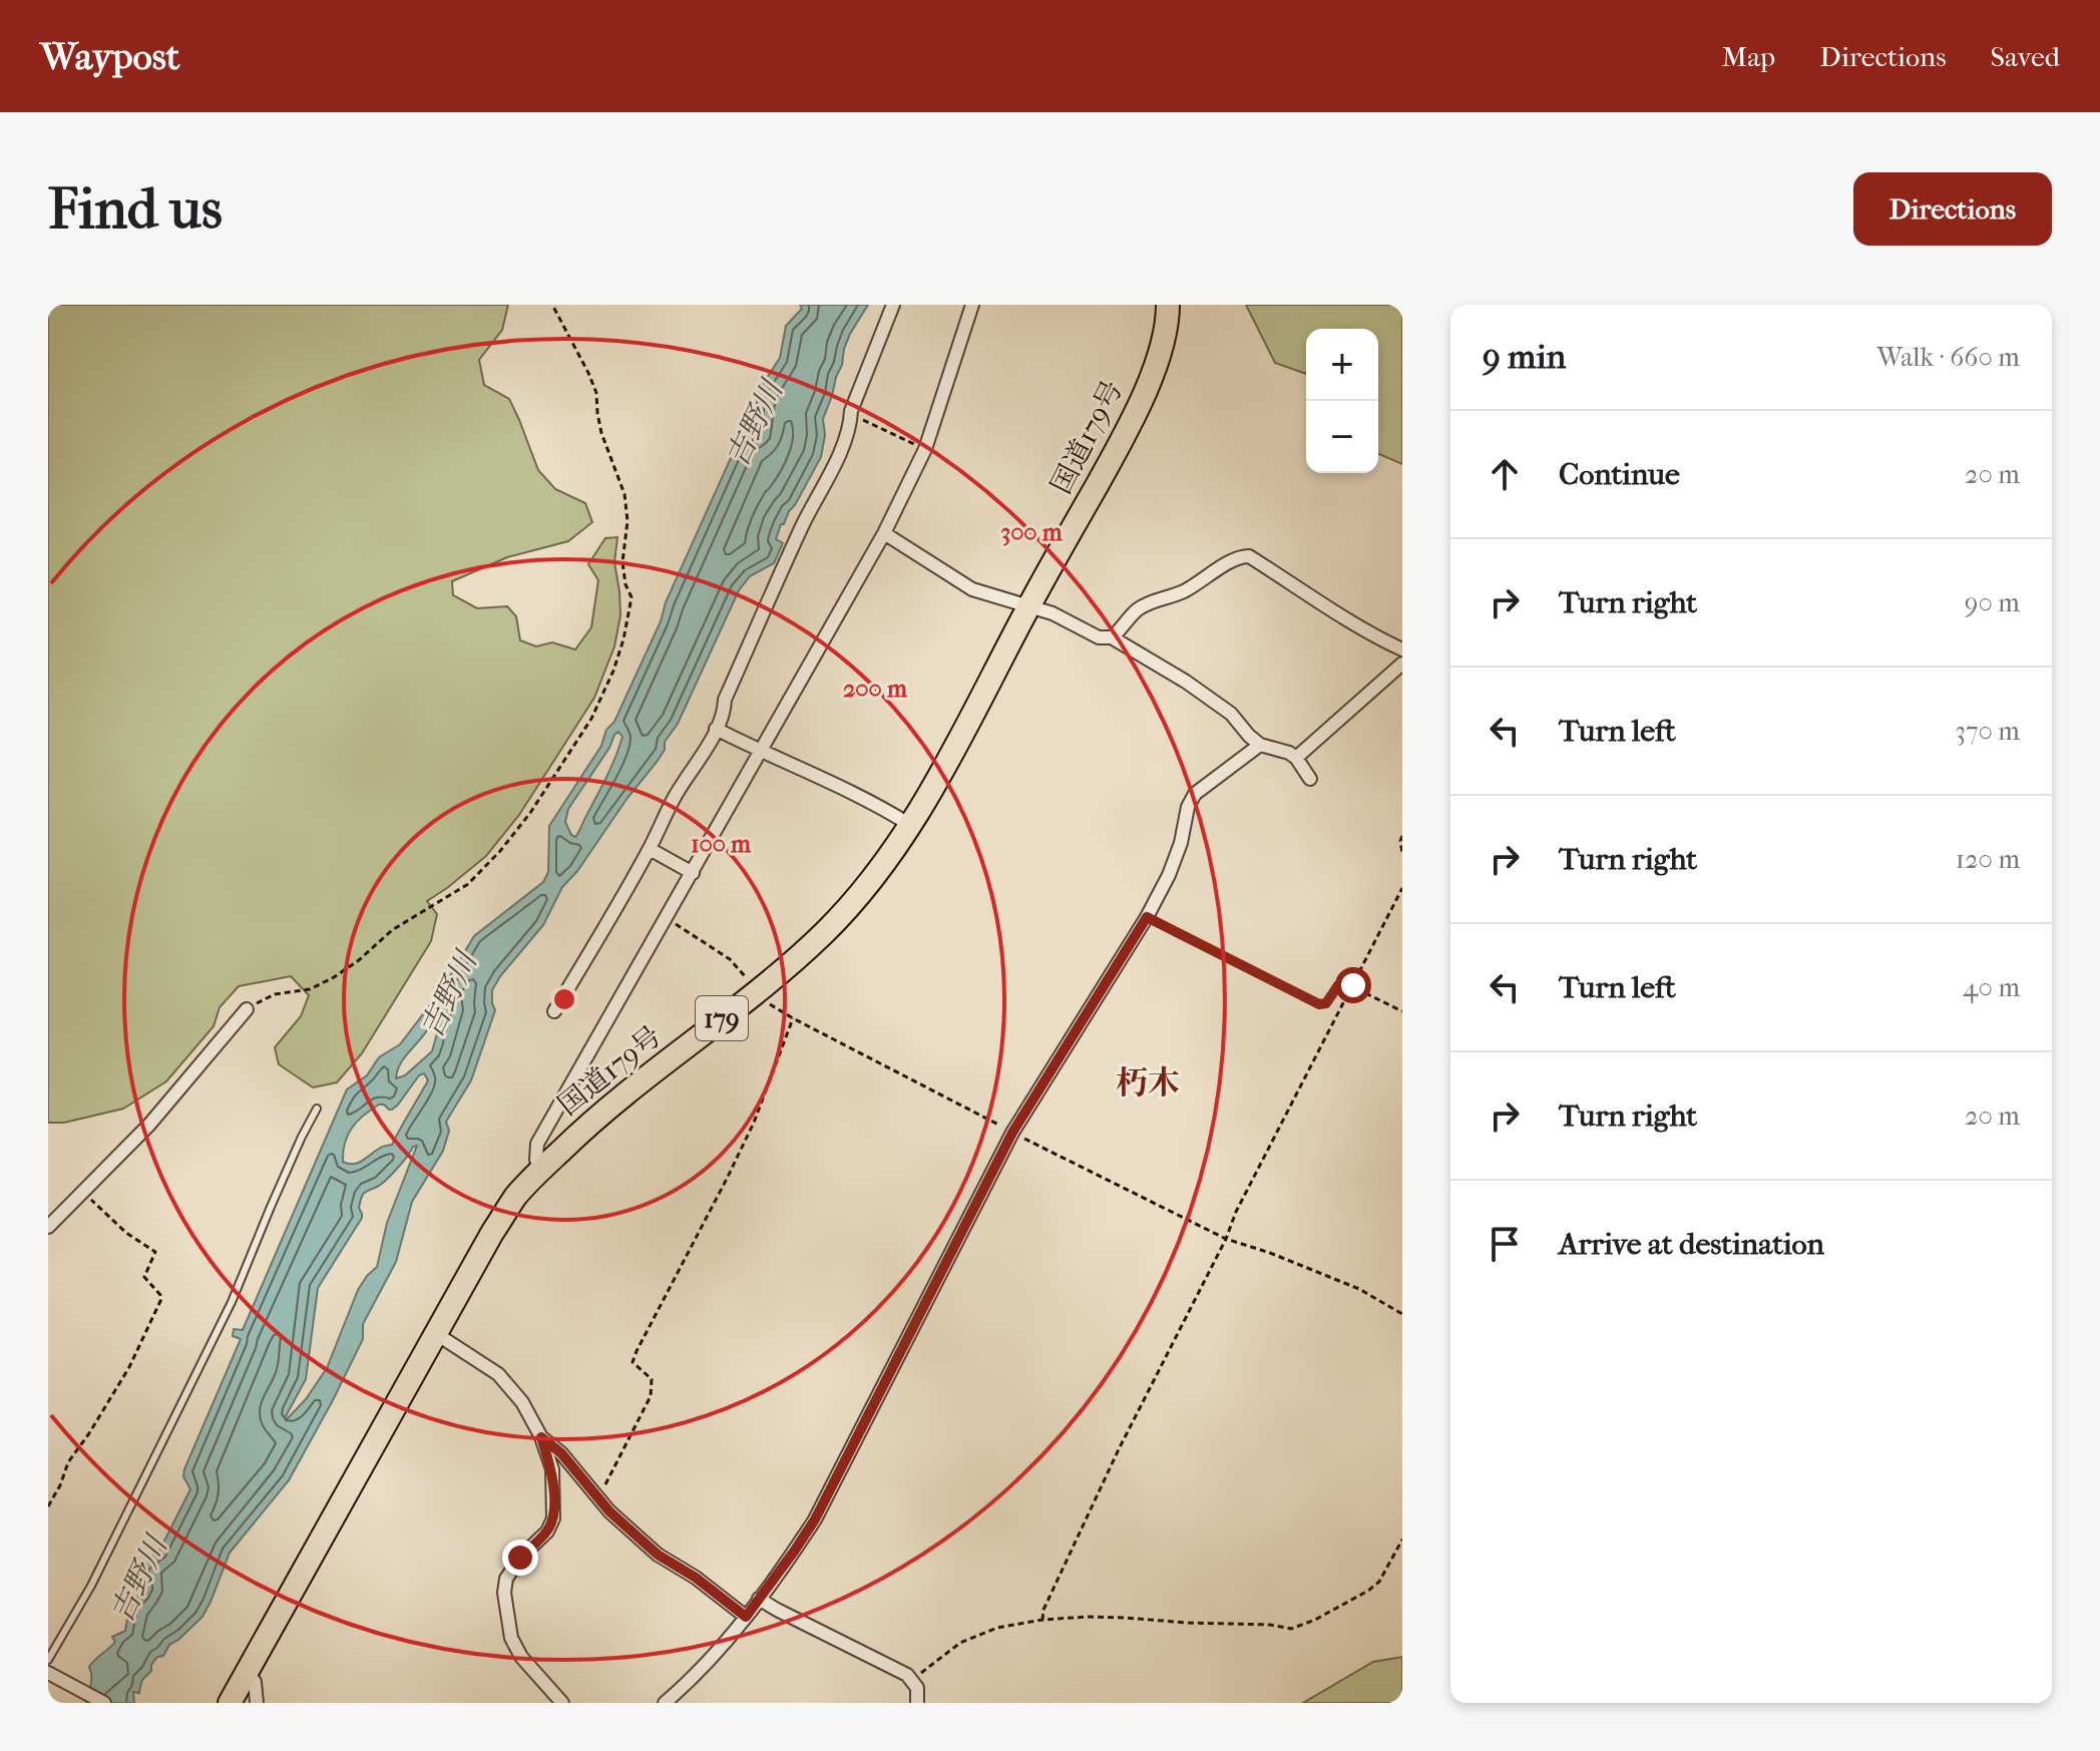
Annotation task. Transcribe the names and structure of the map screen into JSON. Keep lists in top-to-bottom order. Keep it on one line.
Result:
{"streets":{"highway":["国道179号","179"]},"districts":["朽木"],"water":["吉野川"],"page":{"header":"Waypost","nav":["Map","Directions","Saved"],"buttons":"Directions","title":"Find us","heading":["9 min","Walk · 660 m"],"map_buttons":["+","−"],"list":[["Continue","20 m"],["Turn right","90 m"],["Turn left","370 m"],["Turn right","120 m"],["Turn left","40 m"],["Turn right","20 m"],"Arrive at destination"]},"rings":["300 m","200 m","100 m"]}
